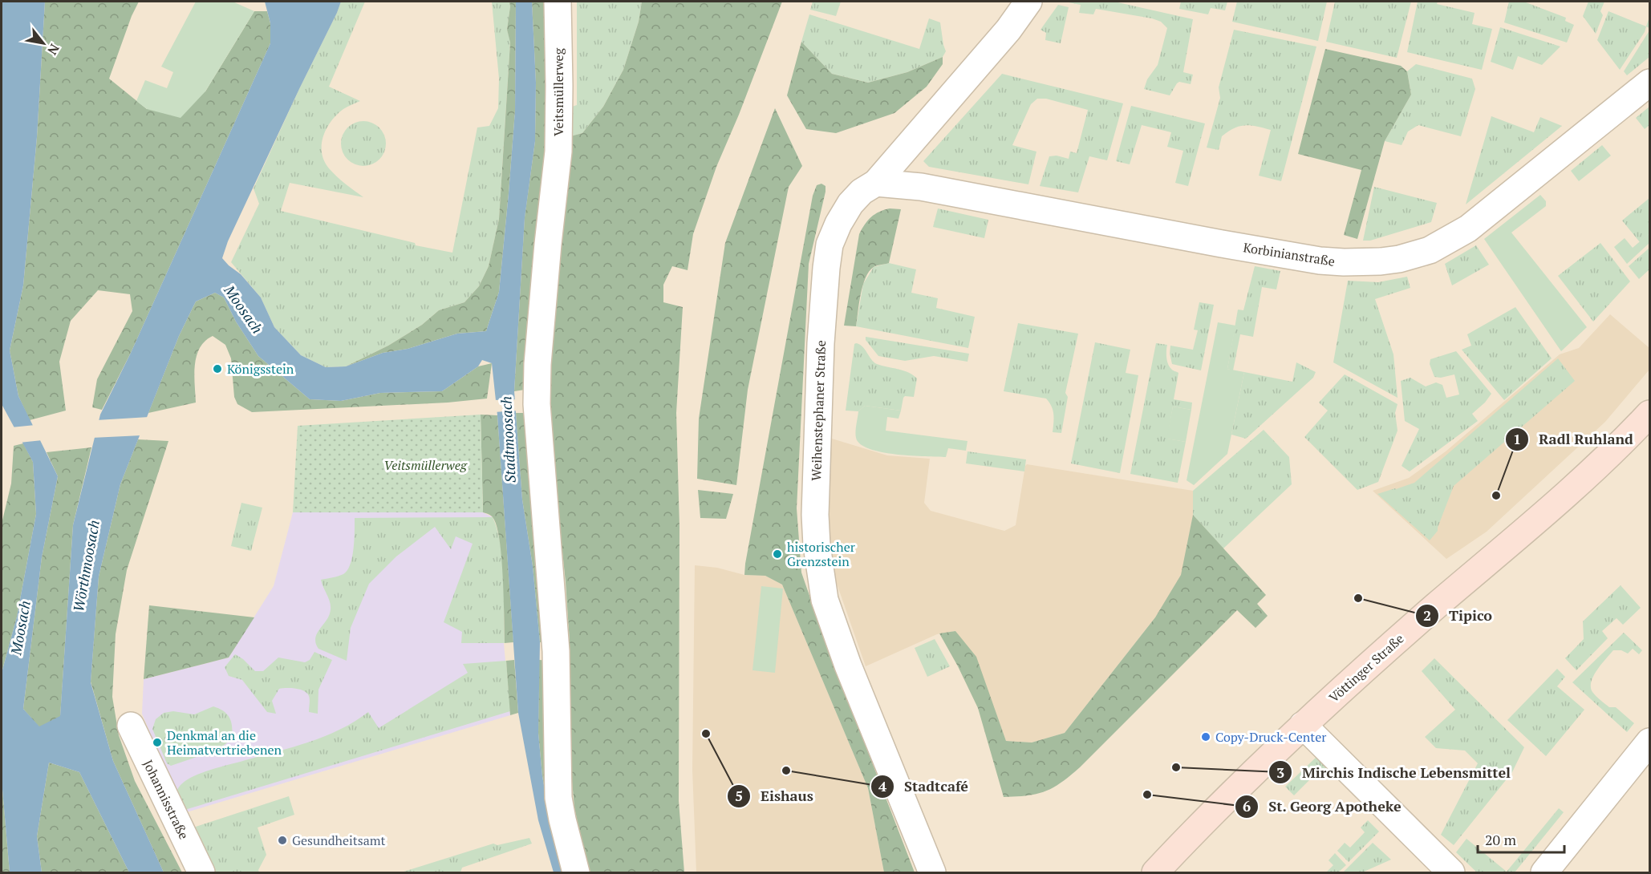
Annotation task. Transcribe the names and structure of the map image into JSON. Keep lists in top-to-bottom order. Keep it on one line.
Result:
{"streets":{"main road":["Vöttinger Straße"],"street":["Veitsmüllerweg","Korbinianstraße","Weihenstephaner Straße","Johannisstraße"]},"crossings":[["Korbinianstraße","Weihenstephaner Straße"]],"water":["Moosach","Stadtmoosach","Wörthmoosach"],"parks":["Veitsmüllerweg"],"places":["Königsstein","Radl Ruhland","historischer Grenzstein","Tipico","Eishaus","Copy-Druck-Center","Denkmal an die Heimatvertriebenen","Mirchis Indische Lebensmittel","Stadtcafé","St. Georg Apotheke","Gesundheitsamt"],"scale_bar":"20 m","north":"bottom right"}
